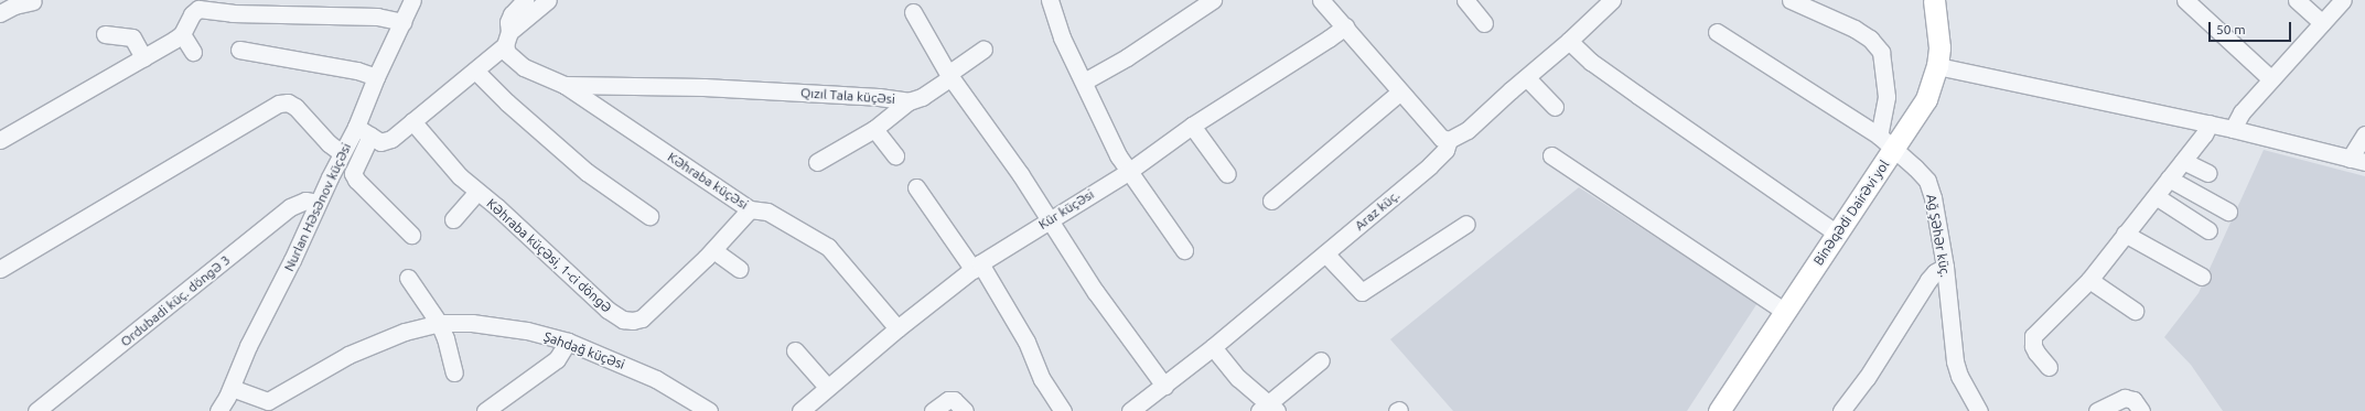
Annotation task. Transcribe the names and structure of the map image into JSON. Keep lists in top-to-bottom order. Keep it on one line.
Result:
{"streets":{"main road":["Binəqədi Dairəvi yol"],"street":["Qızıl Tala küçəsi","Kəhraba küçəsi","Nurlan Həsənov küçəsi","Kür küçəsi","Araz küç.","Ağ Şəhər küç.","Kəhraba küçəsi, 1-ci döngə","Ordubadi küç. döngə 3","Şahdağ küçəsi"]},"crossings":[["Qızıl Tala küçəsi","Kəhraba küçəsi"],["Kəhraba küçəsi","Kür küçəsi"],["Kəhraba küçəsi","Kəhraba küçəsi, 1-ci döngə"],["Nurlan Həsənov küçəsi","Ordubadi küç. döngə 3"],["Nurlan Həsənov küçəsi","Şahdağ küçəsi"],["Binəqədi Dairəvi yol","Ağ Şəhər küç."]],"scale_bar":"50 m"}
